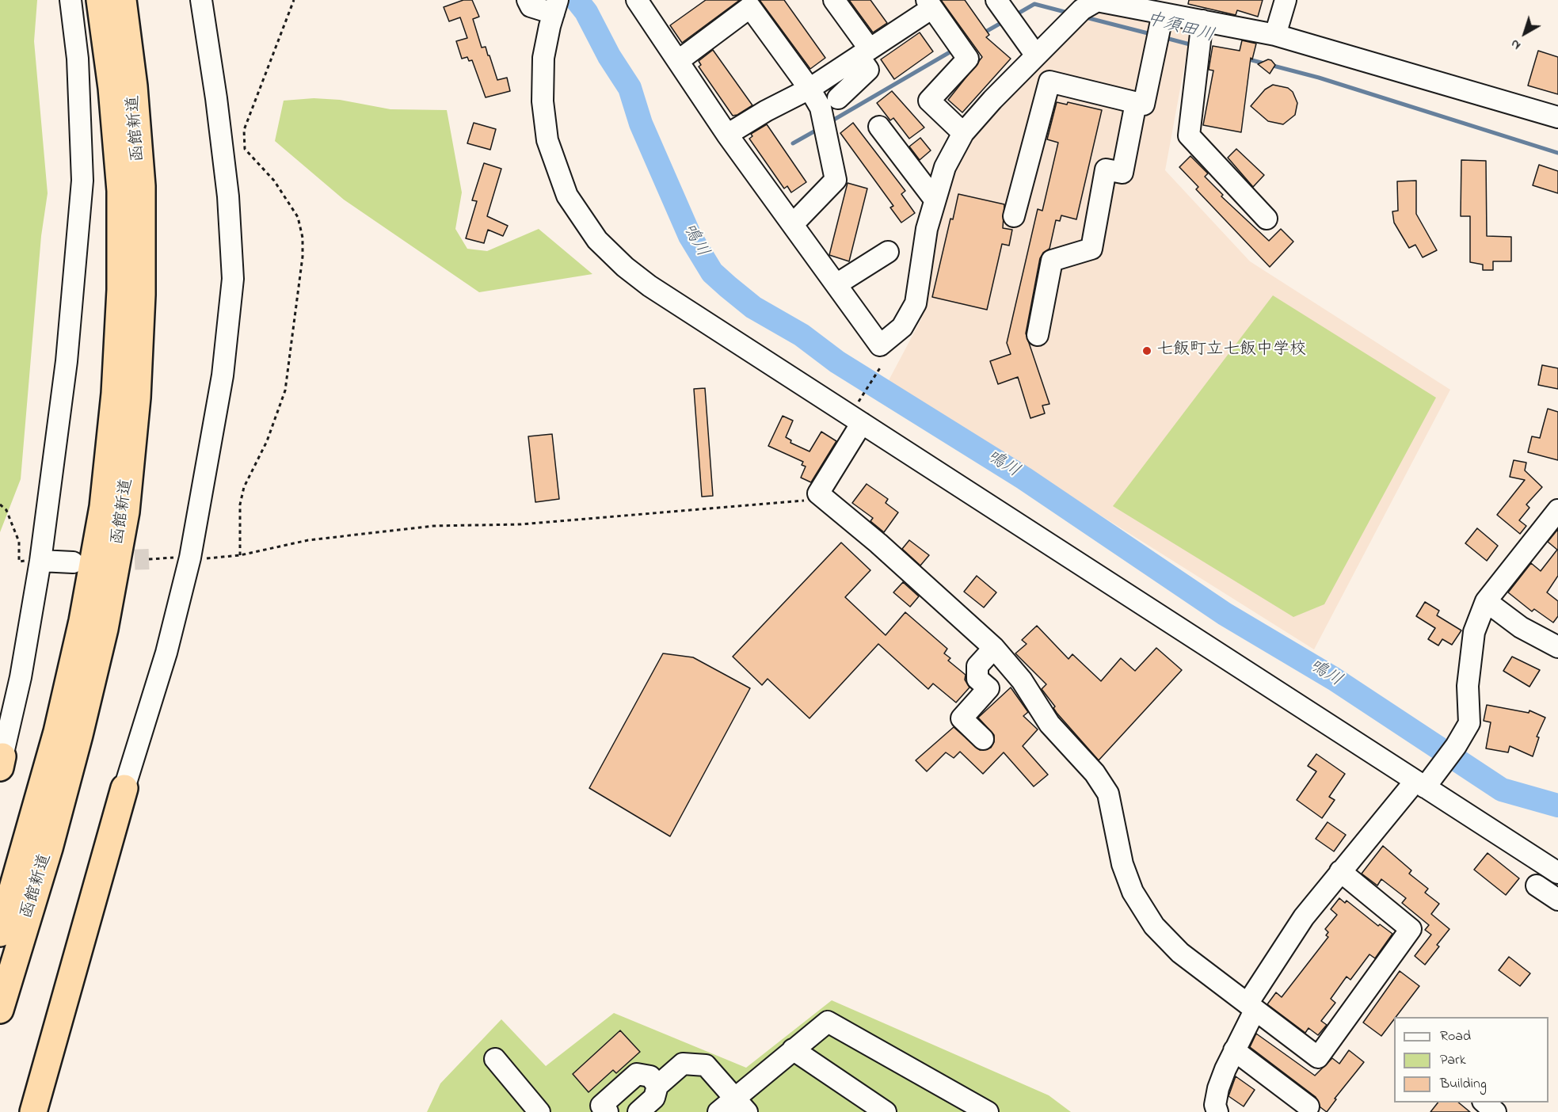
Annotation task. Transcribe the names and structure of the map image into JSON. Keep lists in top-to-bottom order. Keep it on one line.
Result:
{"streets":{"highway":["函館新道"]},"water":["中須田川","鳴川"],"places":["七飯町立七飯中学校"],"legend":["Road","Park","Building"],"north":"bottom left"}
